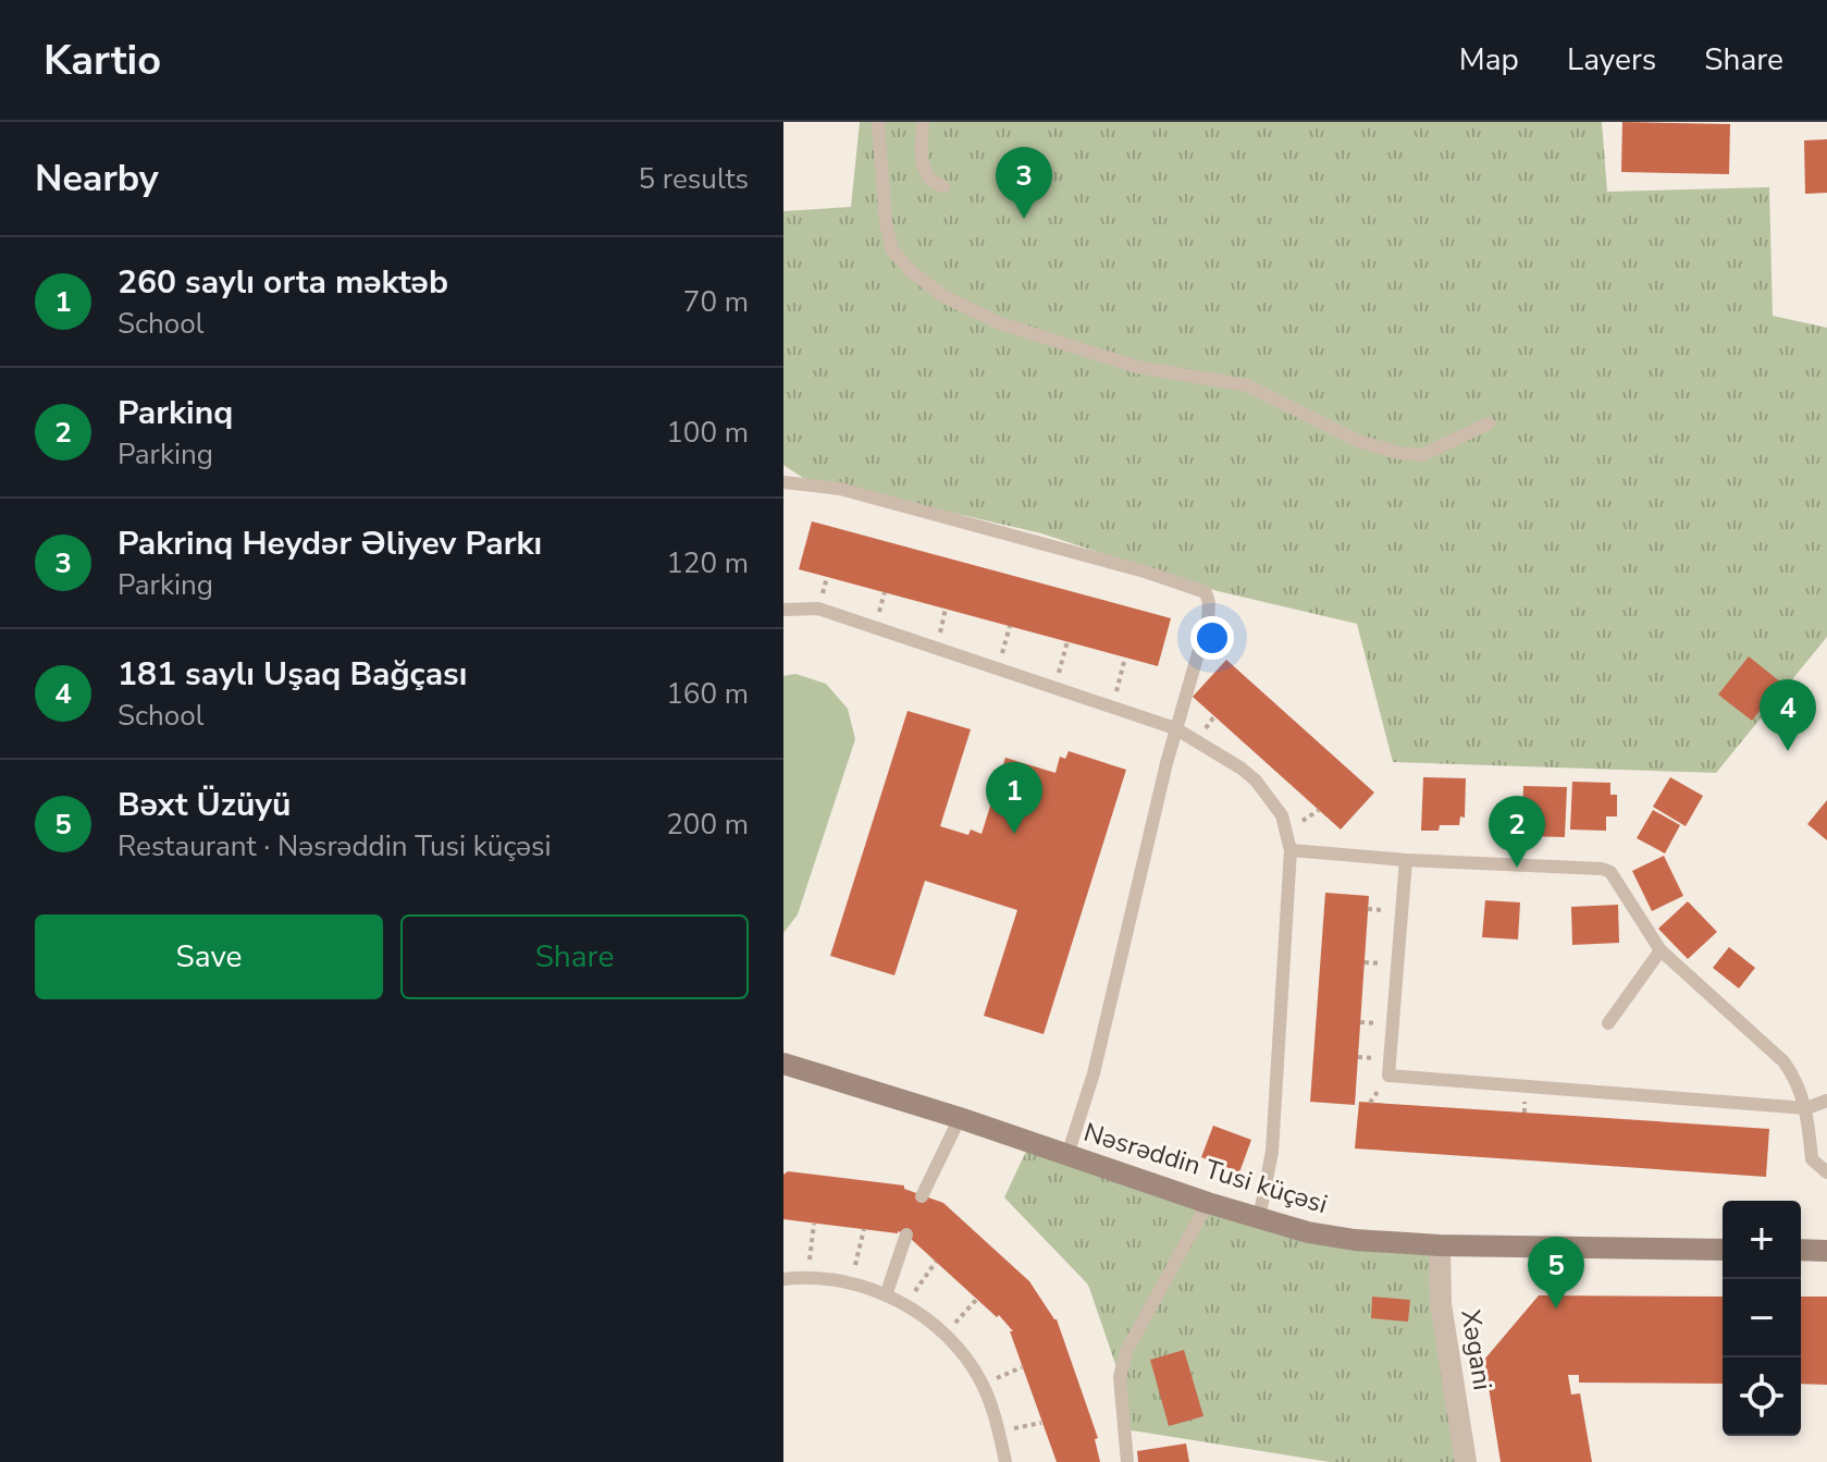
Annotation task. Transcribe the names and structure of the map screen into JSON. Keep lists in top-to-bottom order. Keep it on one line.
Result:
{"streets":{"main road":["Nəsrəddin Tusi küçəsi"],"street":["Xəgani"]},"crossings":[["Nəsrəddin Tusi küçəsi","Xəgani"]],"page":{"header":"Kartio","nav":["Map","Layers","Share"],"heading":["Nearby","5 results"],"pins":["3","4","1","2","5"],"list":[{"mark":"1","name":"260 saylı orta məktəb","note":"School","value":"70 m"},{"mark":"2","name":"Parkinq","note":"Parking","value":"100 m"},{"mark":"3","name":"Pakrinq Heydər Əliyev Parkı","note":"Parking","value":"120 m"},{"mark":"4","name":"181 saylı Uşaq Bağçası","note":"School","value":"160 m"},{"mark":"5","name":"Bəxt Üzüyü","note":"Restaurant · Nəsrəddin Tusi küçəsi","value":"200 m"}],"buttons":["Save","Share"],"map_buttons":["+","−"]}}
